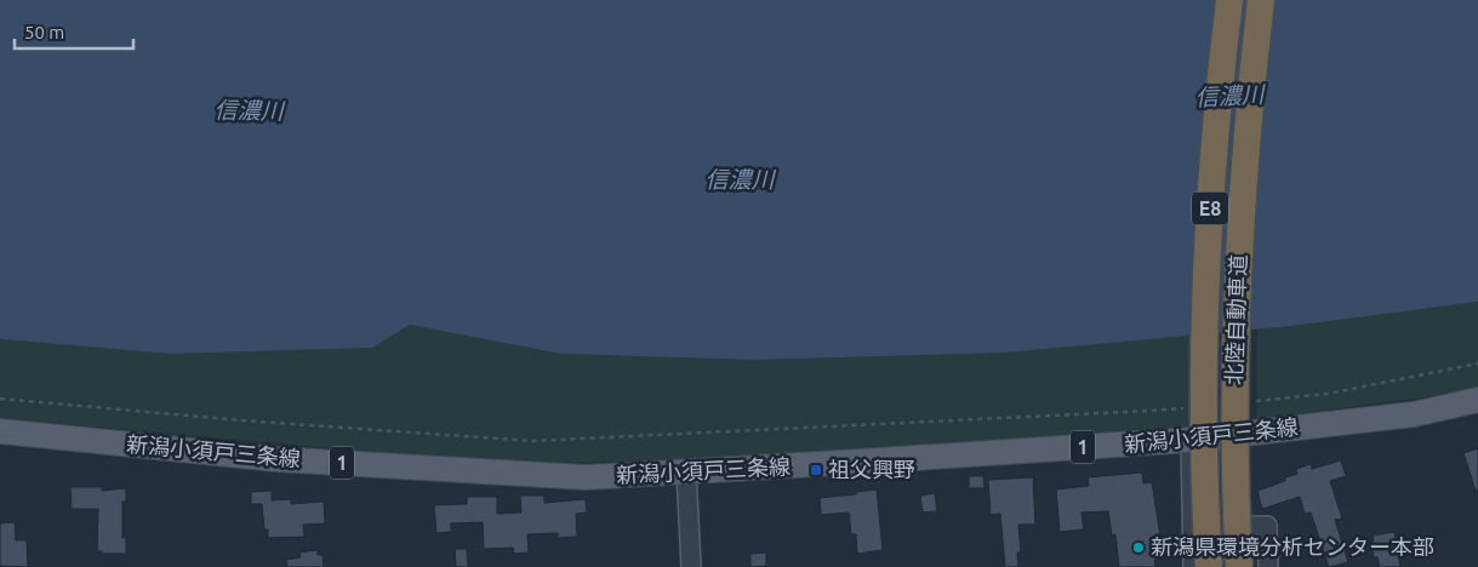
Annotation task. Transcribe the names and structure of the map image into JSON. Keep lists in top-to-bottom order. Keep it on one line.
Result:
{"streets":{"highway":["E8","北陸自動車道"],"main road":["新潟小須戸三条線","1"]},"water":["信濃川"],"places":{"transit":["祖父興野"],"other":["新潟県環境分析センター本部"]},"scale_bar":"50 m"}
